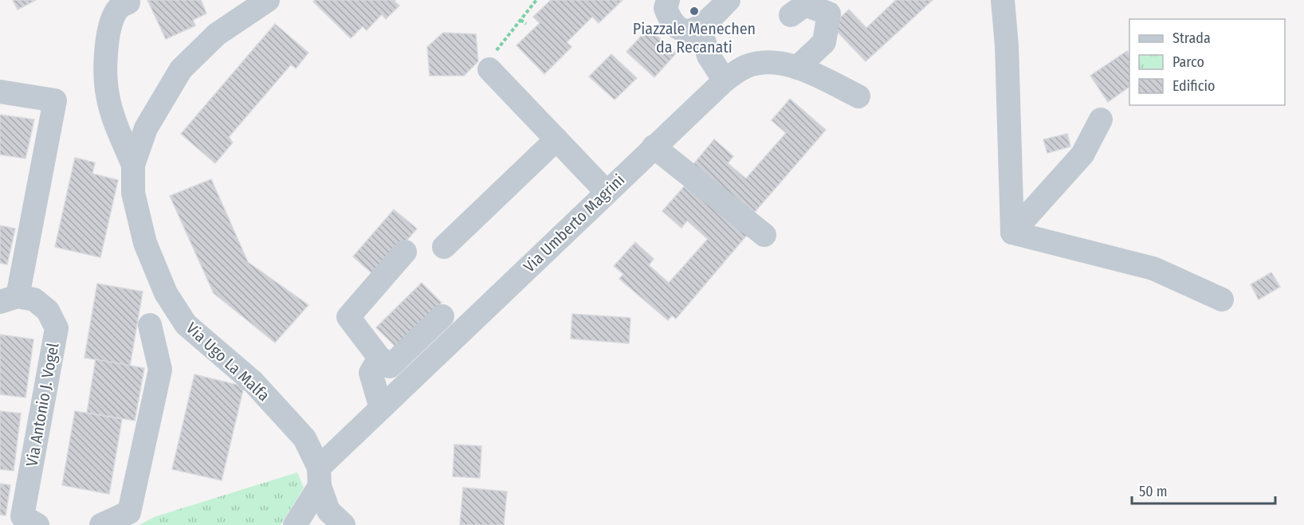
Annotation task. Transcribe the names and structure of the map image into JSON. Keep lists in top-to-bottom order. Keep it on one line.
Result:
{"streets":{"street":["Via Umberto Magrini","Via Ugo La Malfa","Via Antonio J. Vogel"]},"crossings":[["Via Umberto Magrini","Via Ugo La Malfa"]],"places":["Piazzale Menechen da Recanati"],"legend":["Strada","Parco","Edificio"],"scale_bar":"50 m"}
